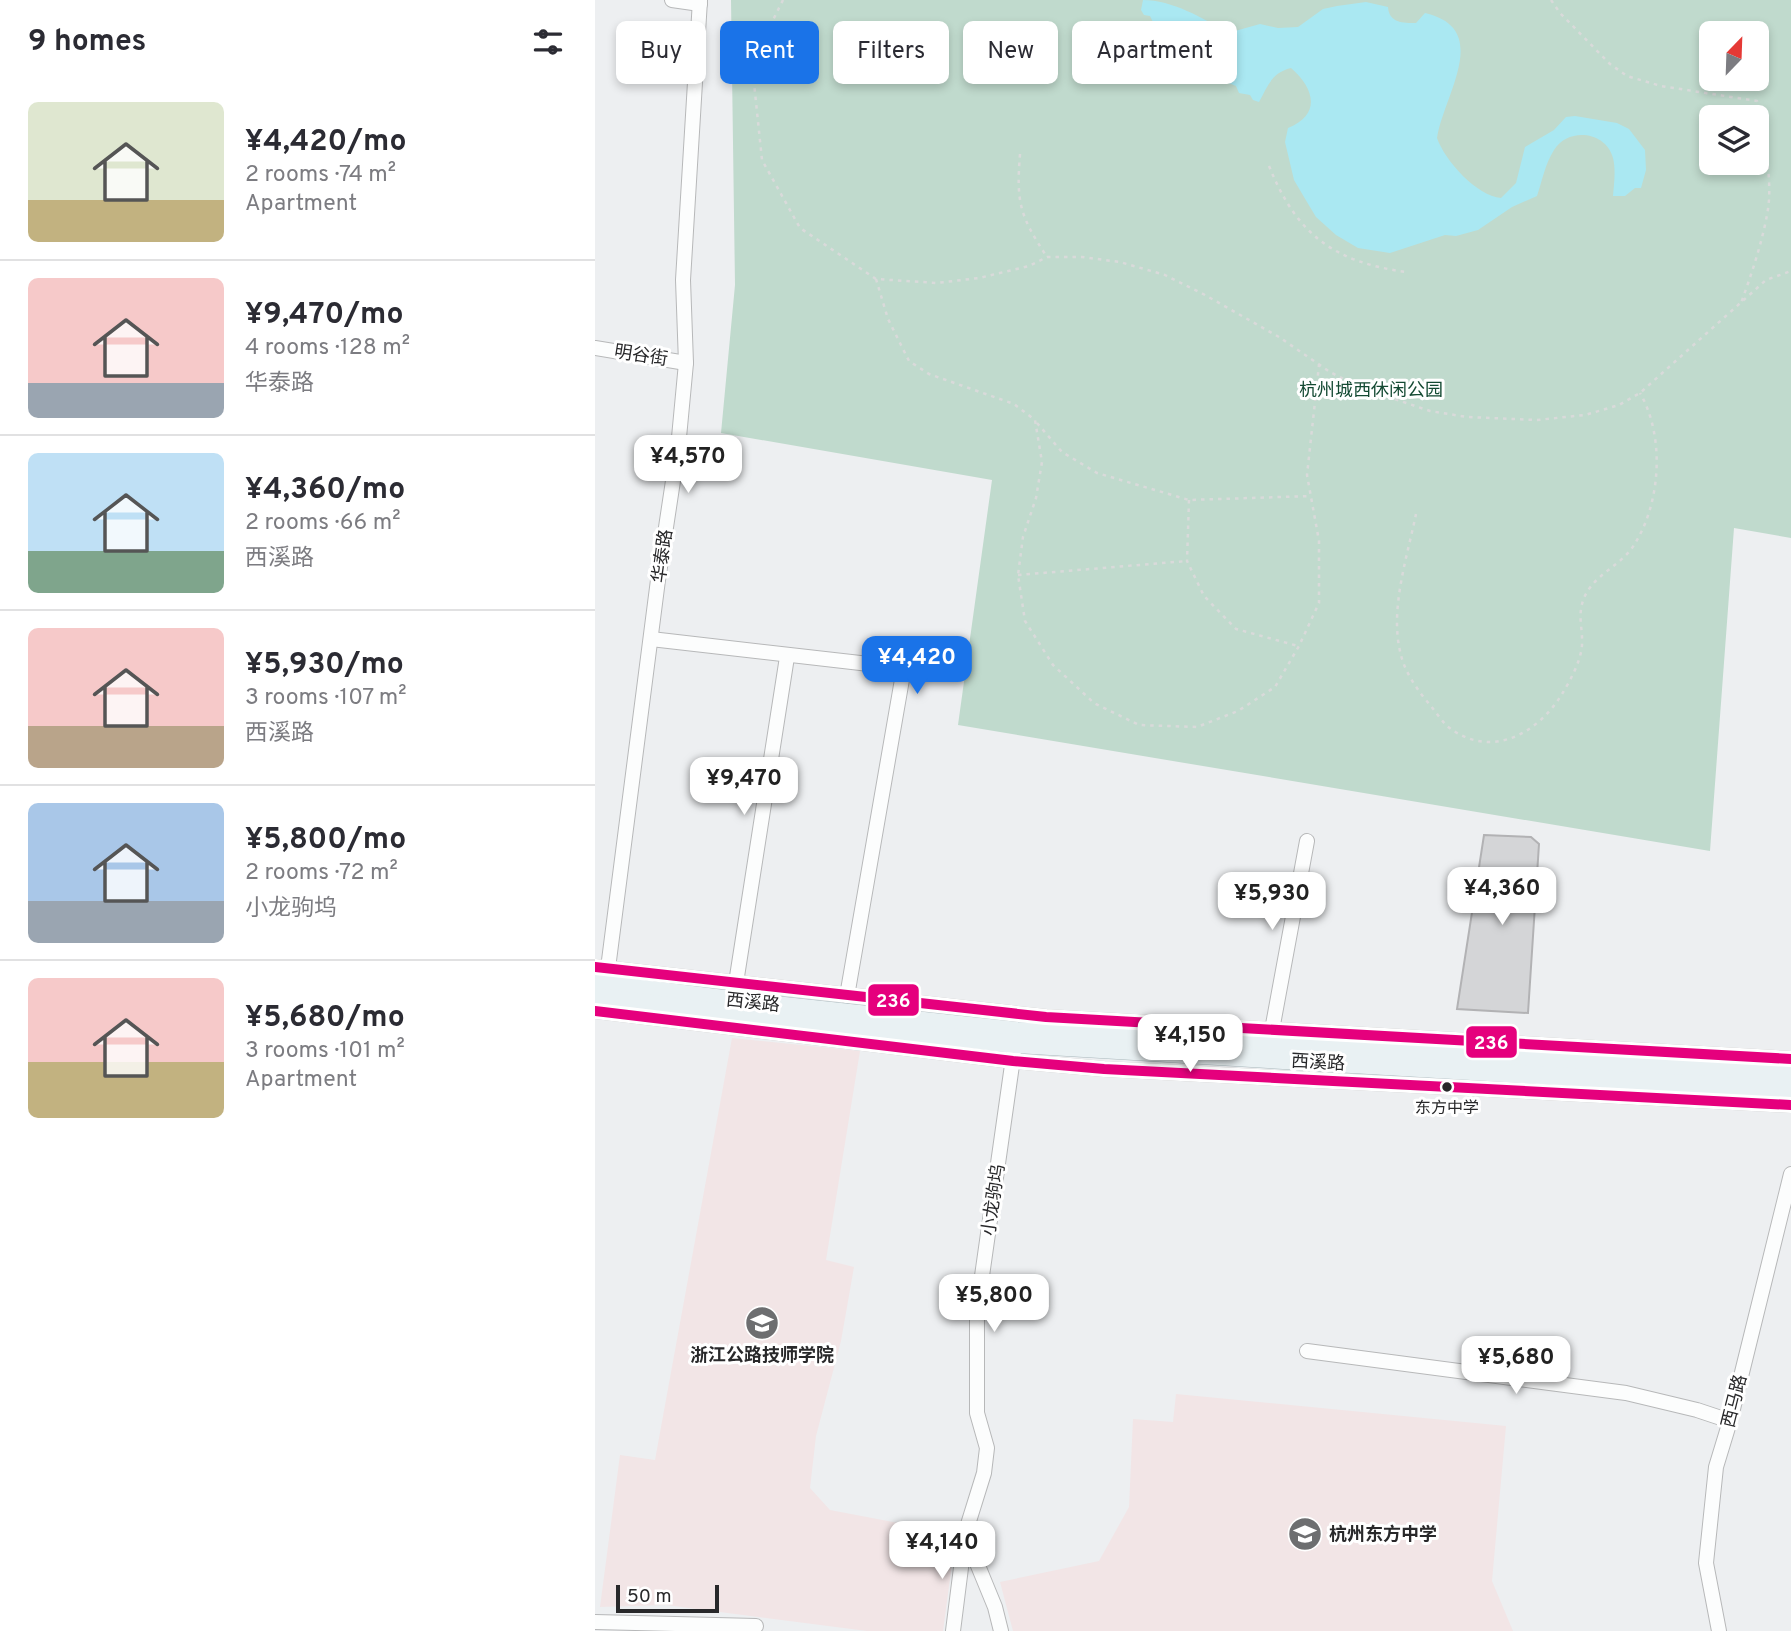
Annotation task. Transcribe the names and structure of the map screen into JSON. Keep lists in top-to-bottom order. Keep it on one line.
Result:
{"streets":{"main road":["西溪路"],"street":["明谷街","华泰路","小龙驹坞","西马路"]},"crossings":[["明谷街","华泰路"],["华泰路","西溪路"],["西溪路","小龙驹坞"]],"parks":["杭州城西休闲公园"],"places":{"other":["东方中学"],"school or university":["浙江公路技师学院","杭州东方中学"]},"lines":["transit line 236"],"scale_bar":"50 m","north":"top right","page":{"heading":"9 homes","chip":["Buy","Rent","Filters","New","Apartment"],"list":[{"name":"¥4,420/mo","note":"2 rooms · 74 m² · Apartment"},{"name":"¥9,470/mo","note":"4 rooms · 128 m² · 华泰路"},{"name":"¥4,360/mo","note":"2 rooms · 66 m² · 西溪路"},{"name":"¥5,930/mo","note":"3 rooms · 107 m² · 西溪路"},{"name":"¥5,800/mo","note":"2 rooms · 72 m² · 小龙驹坞"},{"name":"¥5,680/mo","note":"3 rooms · 101 m² · Apartment"}],"price":["¥4,570","¥4,420","¥9,470","¥4,360","¥5,930","¥4,150","¥5,800","¥5,680","¥4,140"],"scale":"50 m"}}
